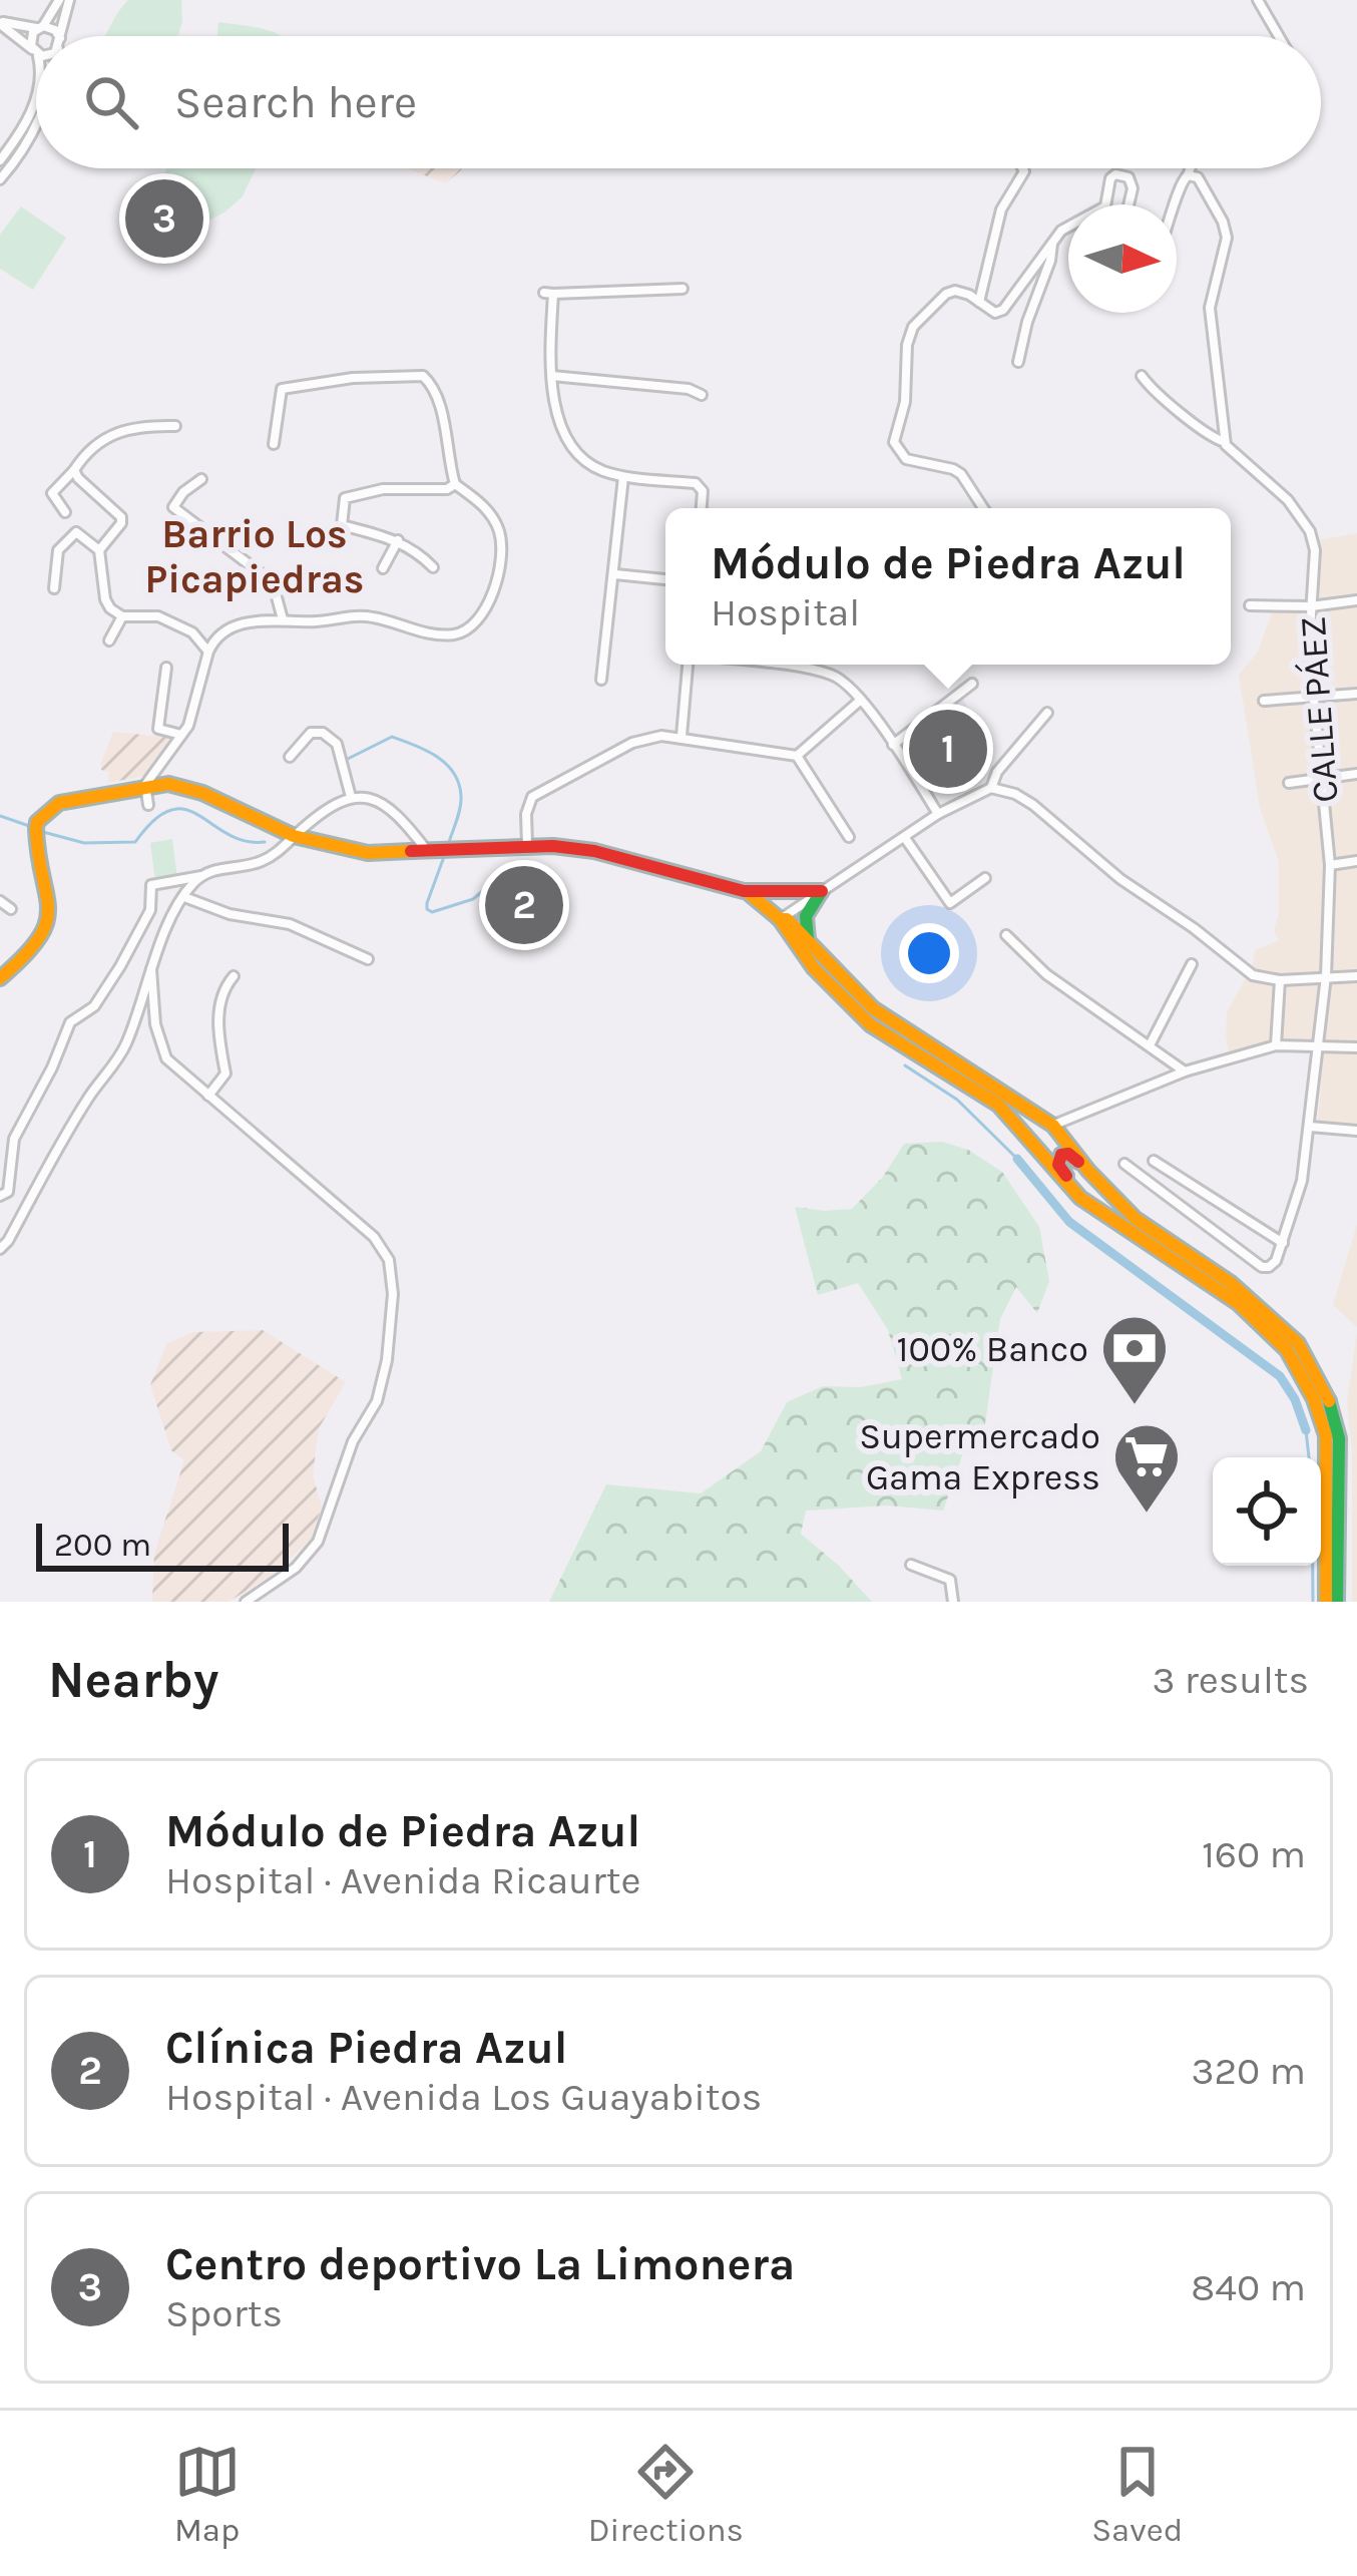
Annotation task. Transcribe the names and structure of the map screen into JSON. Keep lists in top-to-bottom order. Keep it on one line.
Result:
{"streets":{"street":["CALLE PÁEZ"]},"districts":["Barrio Los Picapiedras"],"places":{"bank":["100% Banco"],"supermarket":["Supermercado Gama Express"]},"scale_bar":"200 m","north":"right","page":{"search":"Search here","pins":["3","1","2"],"popup":["Módulo de Piedra Azul","Hospital"],"scale":"200 m","heading":["Nearby","3 results"],"list":[{"mark":"1","name":"Módulo de Piedra Azul","note":"Hospital · Avenida Ricaurte","value":"160 m"},{"mark":"2","name":"Clínica Piedra Azul","note":"Hospital · Avenida Los Guayabitos","value":"320 m"},{"mark":"3","name":"Centro deportivo La Limonera","note":"Sports","value":"840 m"}],"nav":["Map","Directions","Saved"]}}
